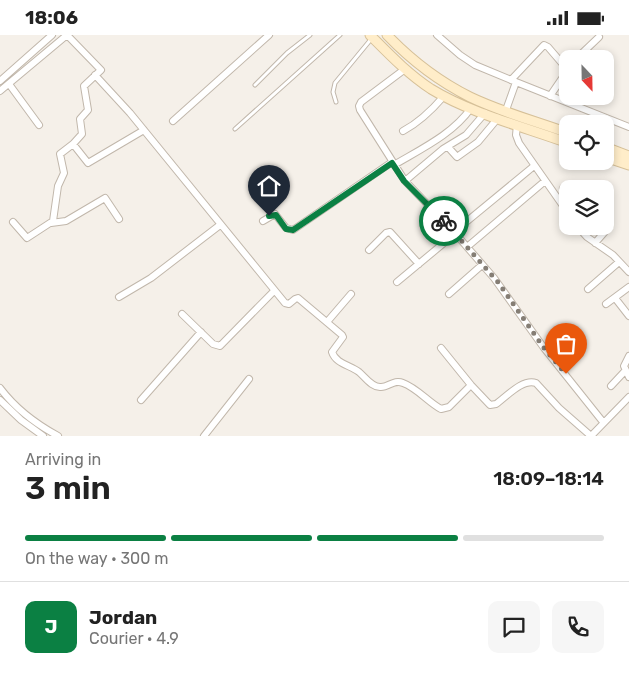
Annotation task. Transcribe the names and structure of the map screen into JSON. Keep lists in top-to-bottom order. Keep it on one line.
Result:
{"north":"bottom","page":{"status":"18:06","heading":["3 min","Arriving in","18:09–18:14"],"panel":["Jordan","Courier · 4.9"],"bar":"On the way · 300 m","round":"J"}}
